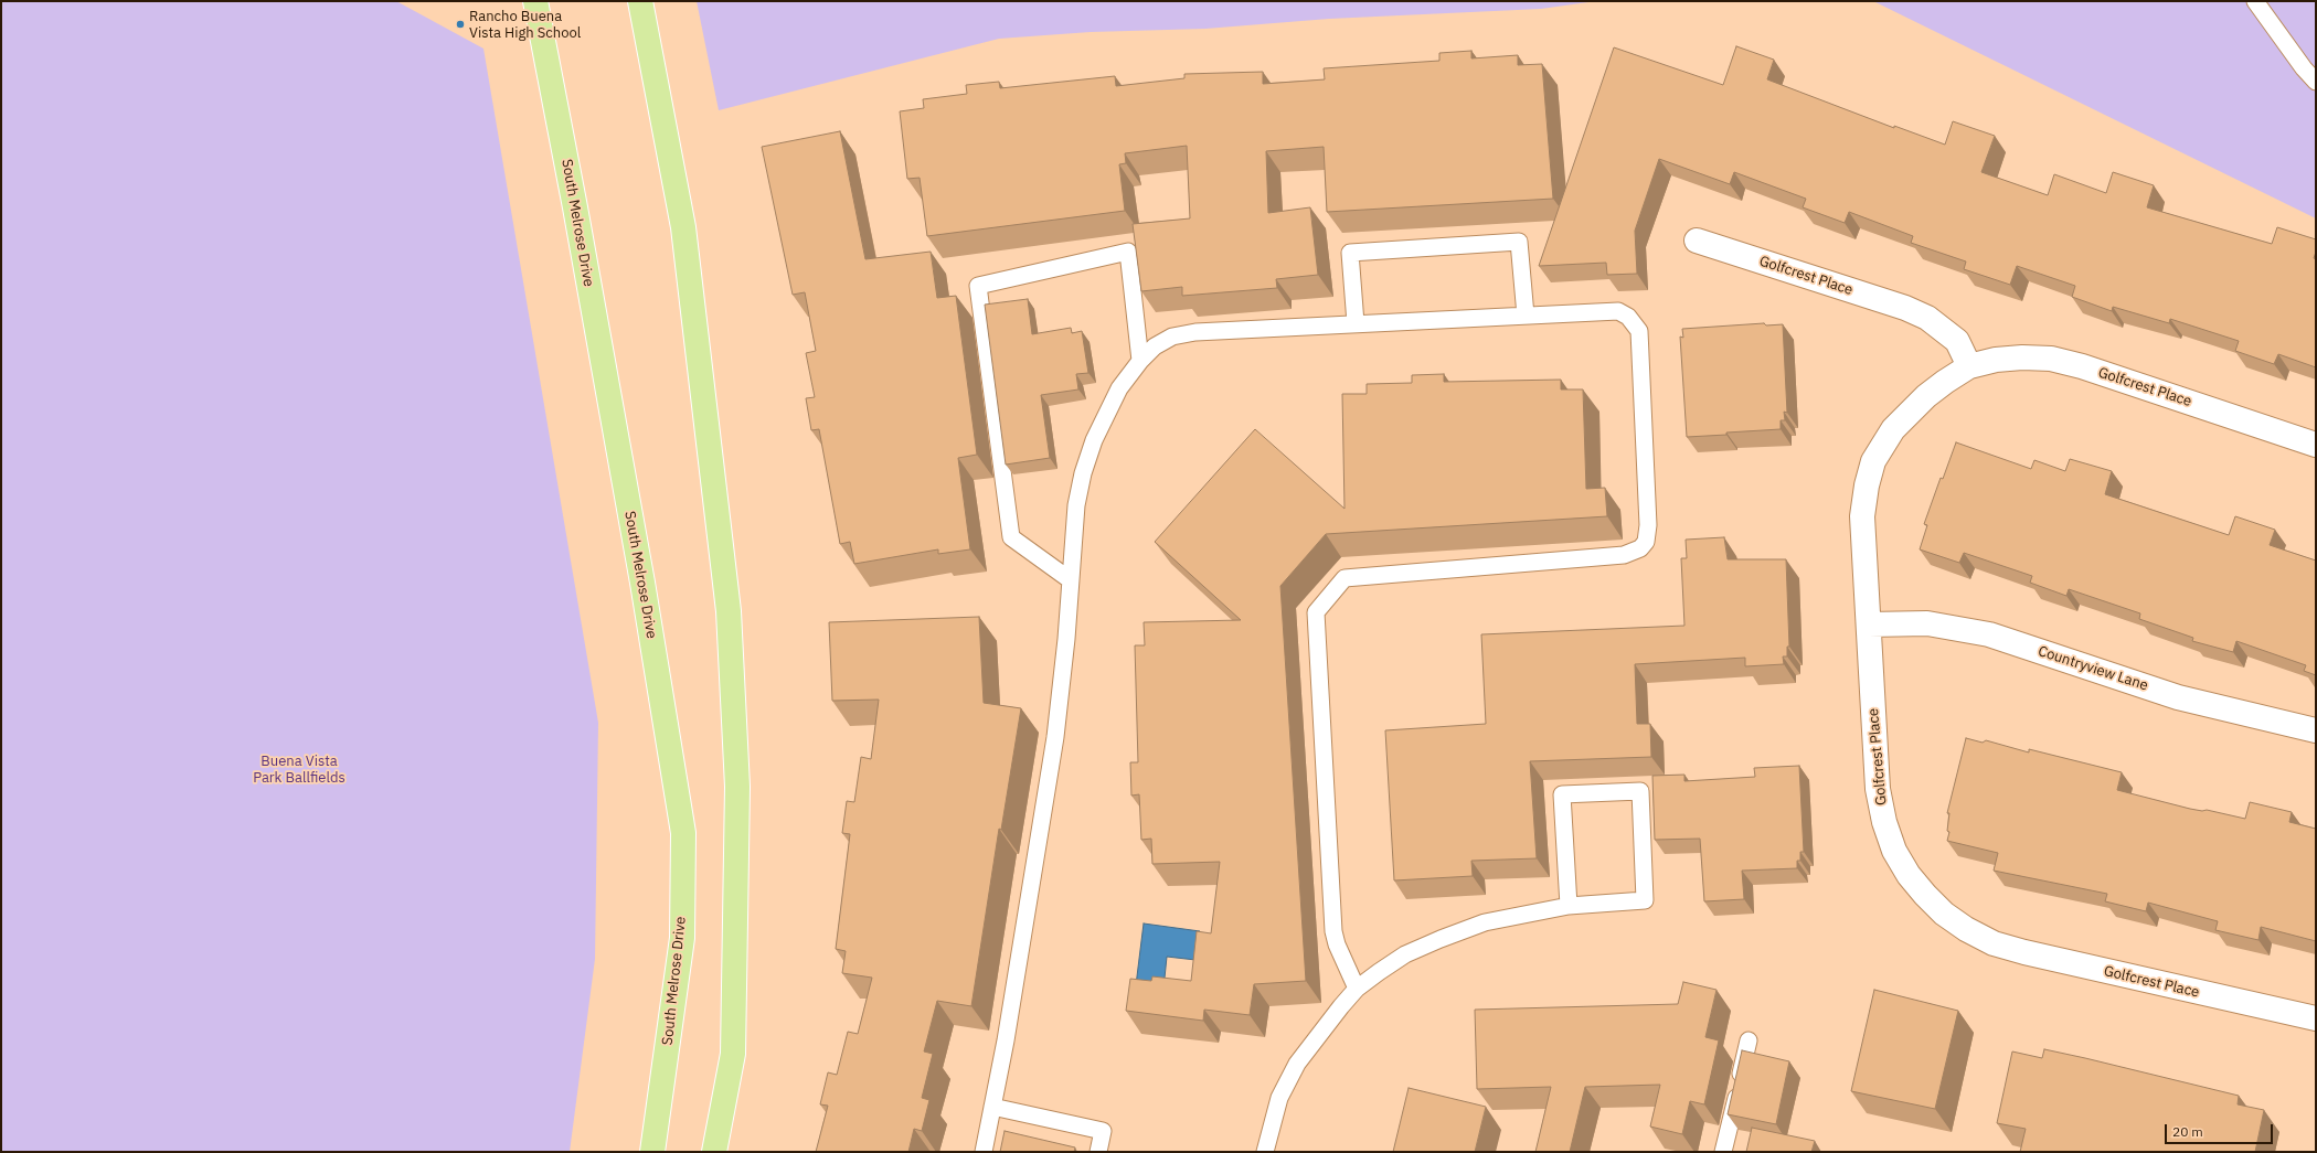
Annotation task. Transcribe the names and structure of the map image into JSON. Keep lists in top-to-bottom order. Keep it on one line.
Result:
{"streets":{"main road":["South Melrose Drive"],"street":["Golfcrest Place","Countryview Lane"]},"crossings":[["Golfcrest Place","Countryview Lane"]],"parks":["Buena Vista Park Ballfields"],"places":["Rancho Buena Vista High School"],"scale_bar":"20 m"}
